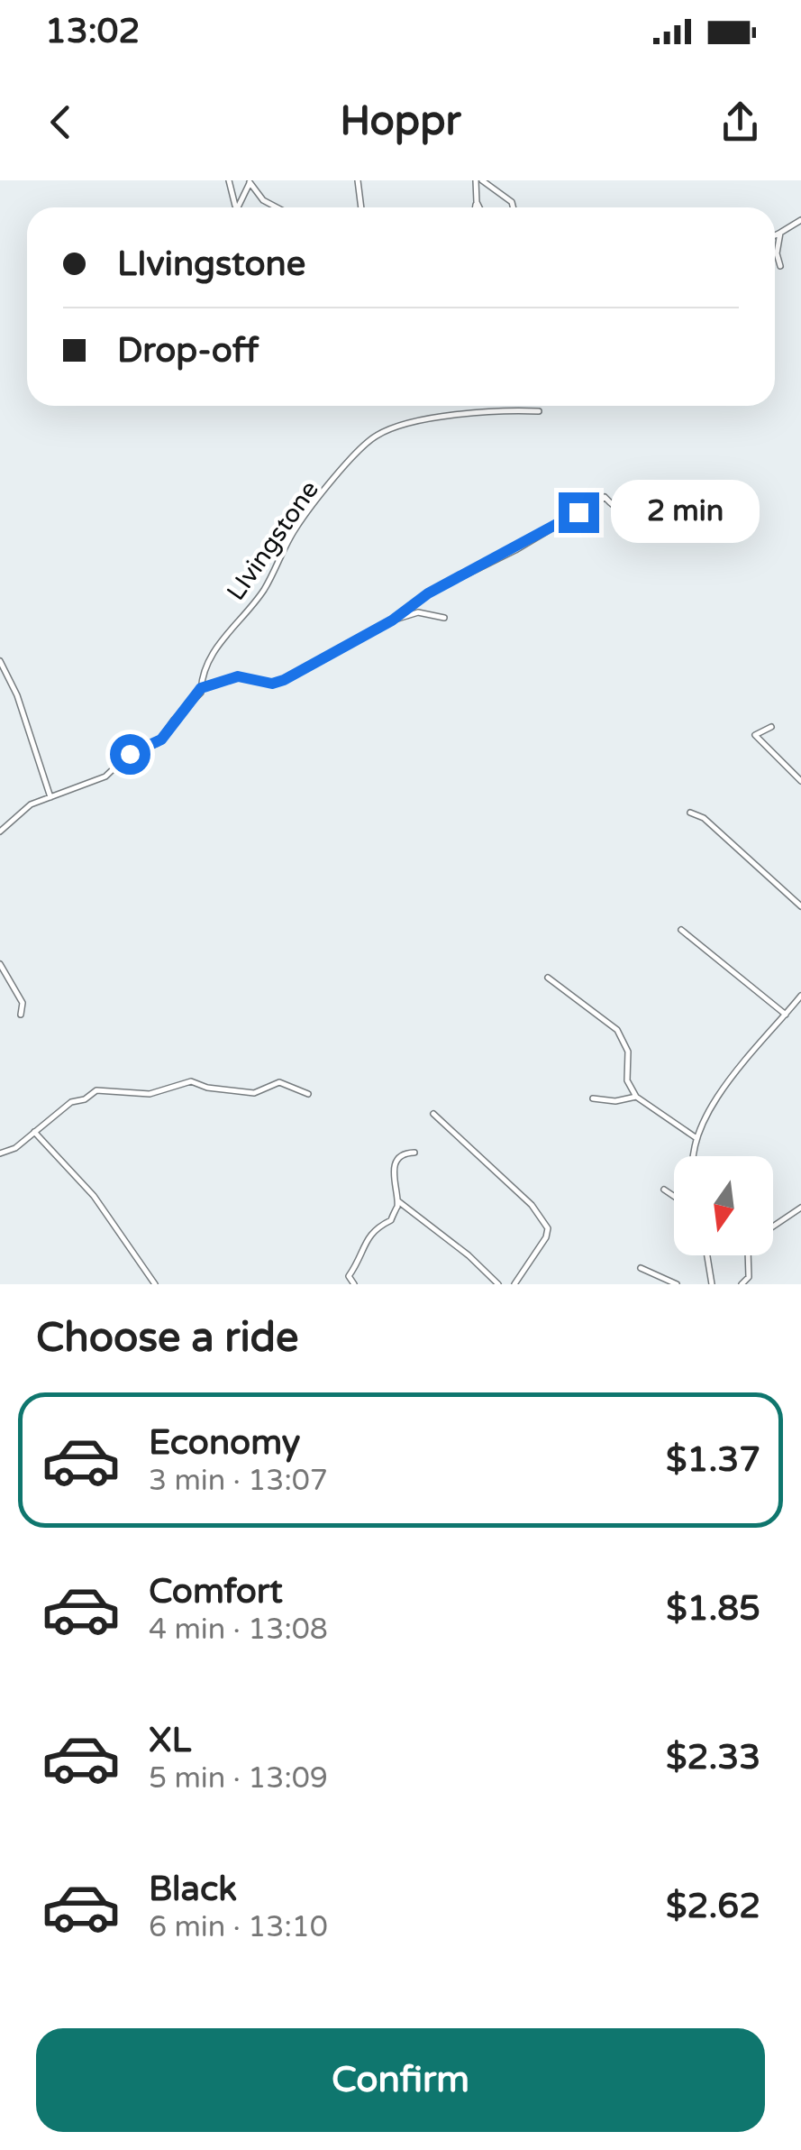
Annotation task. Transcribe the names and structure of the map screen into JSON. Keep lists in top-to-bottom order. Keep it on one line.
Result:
{"streets":{"street":["LIvingstone"]},"north":"bottom","page":{"status":"13:02","header":"Hoppr","banner":["LIvingstone","Drop-off"],"bubble":"2 min","heading":"Choose a ride","list":[{"name":"Economy","note":"3 min · 13:07","value":"$1.37"},{"name":"Comfort","note":"4 min · 13:08","value":"$1.85"},{"name":"XL","note":"5 min · 13:09","value":"$2.33"},{"name":"Black","note":"6 min · 13:10","value":"$2.62"}],"buttons":"Confirm"}}
